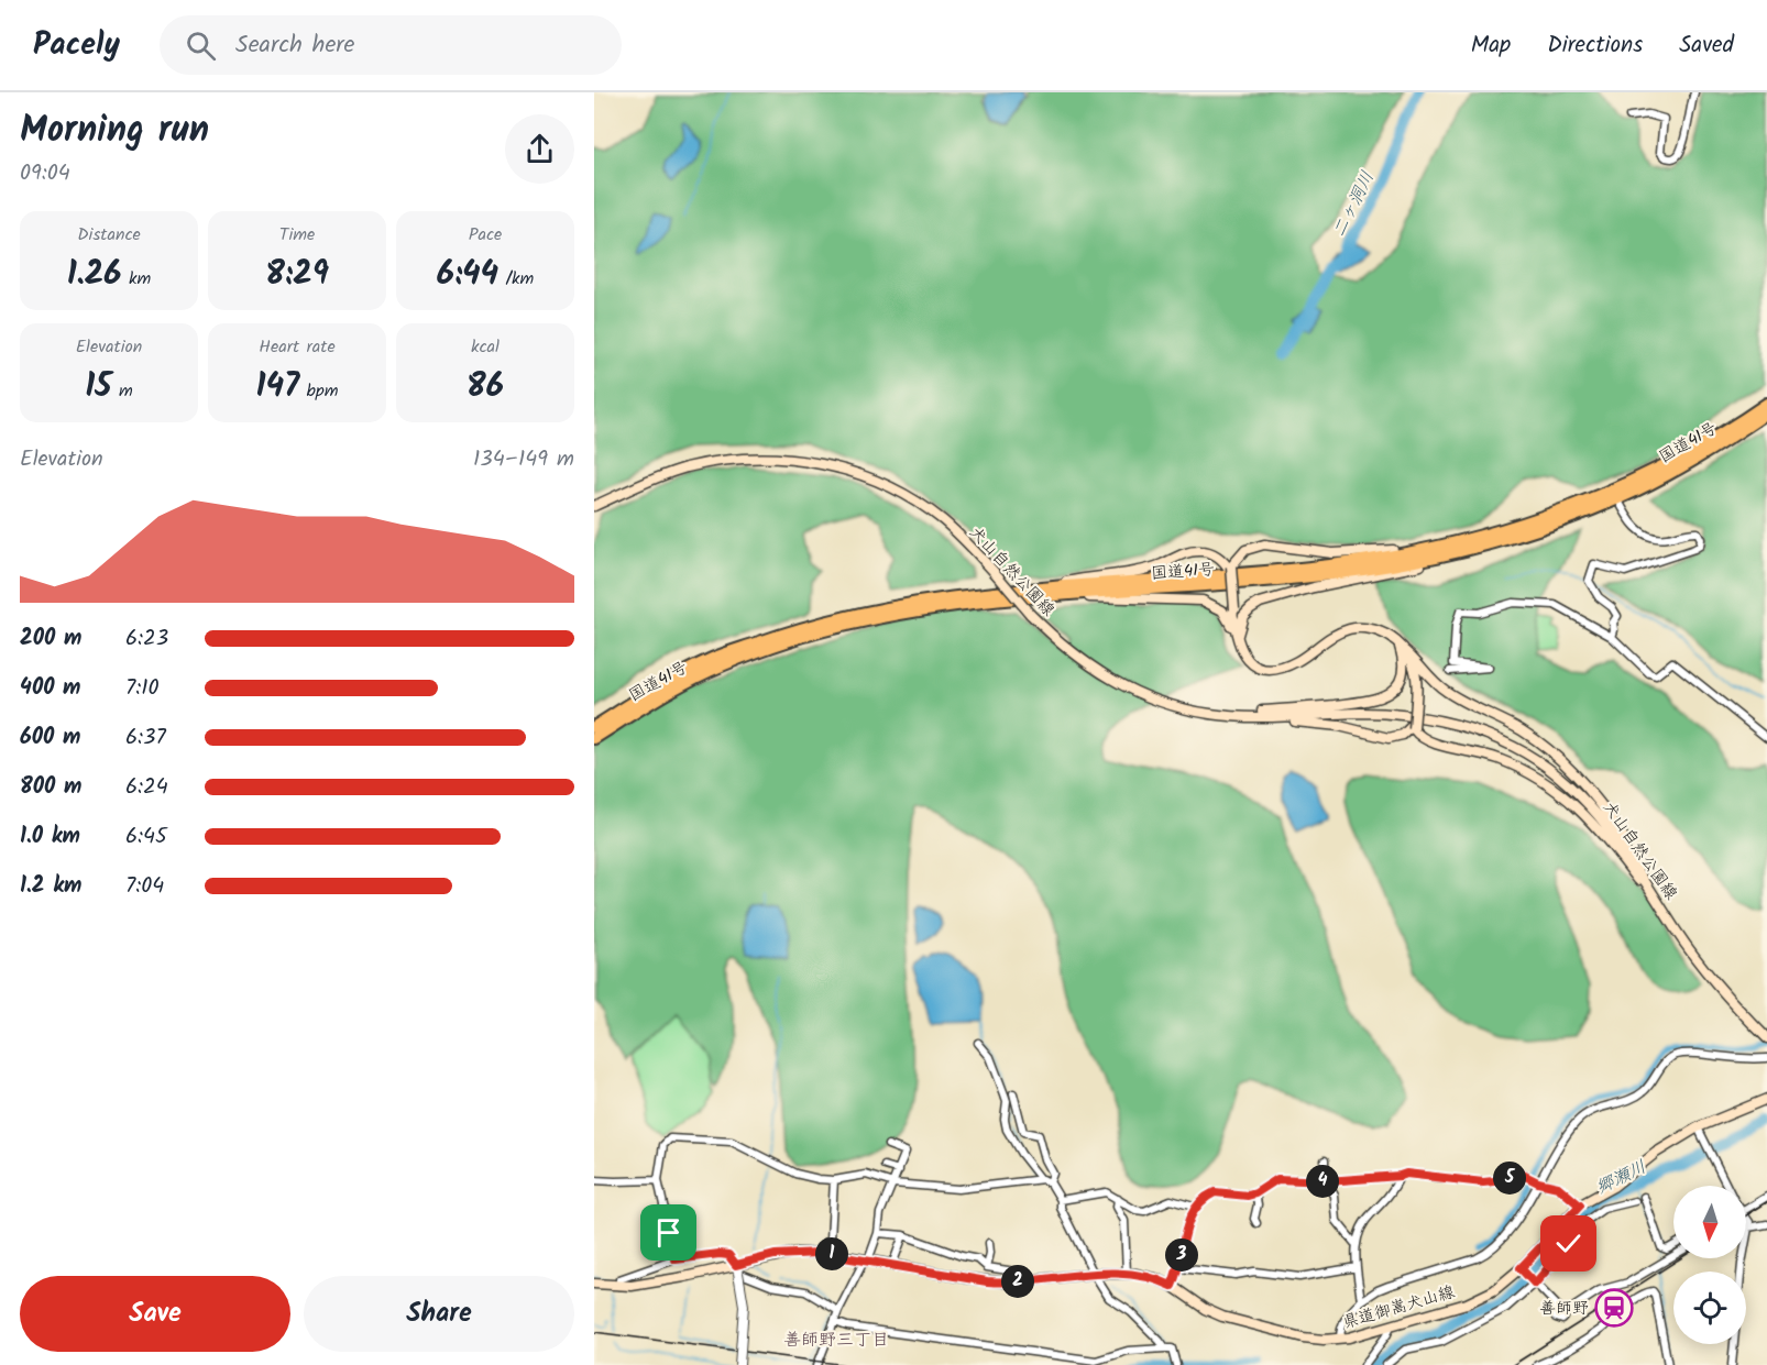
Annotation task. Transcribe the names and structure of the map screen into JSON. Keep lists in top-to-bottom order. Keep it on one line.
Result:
{"streets":{"highway":["国道41号"],"main road":["犬山自然公園線","県道御嵩犬山線"]},"districts":["善師野三丁目"],"water":["二ヶ洞川","郷瀬川"],"places":{"station":["善師野"]},"north":"bottom","page":{"header":"Pacely","search":"Search here","nav":["Map","Directions","Saved"],"heading":["Morning run","09:04"],"stats":[["Distance","1.26 km"],["Time","8:29"],["Pace","6:44 /km"],["Elevation","15 m"],["Heart rate","147 bpm"],["kcal","86"]],"chart":["Elevation","134–149 m"],"list":[{"name":"200 m","note":"6:23"},{"name":"400 m","note":"7:10"},{"name":"600 m","note":"6:37"},{"name":"800 m","note":"6:24"},{"name":"1.0 km","note":"6:45"},{"name":"1.2 km","note":"7:04"}],"pins":["5","4","1","3","2"],"buttons":["Save","Share"]}}
